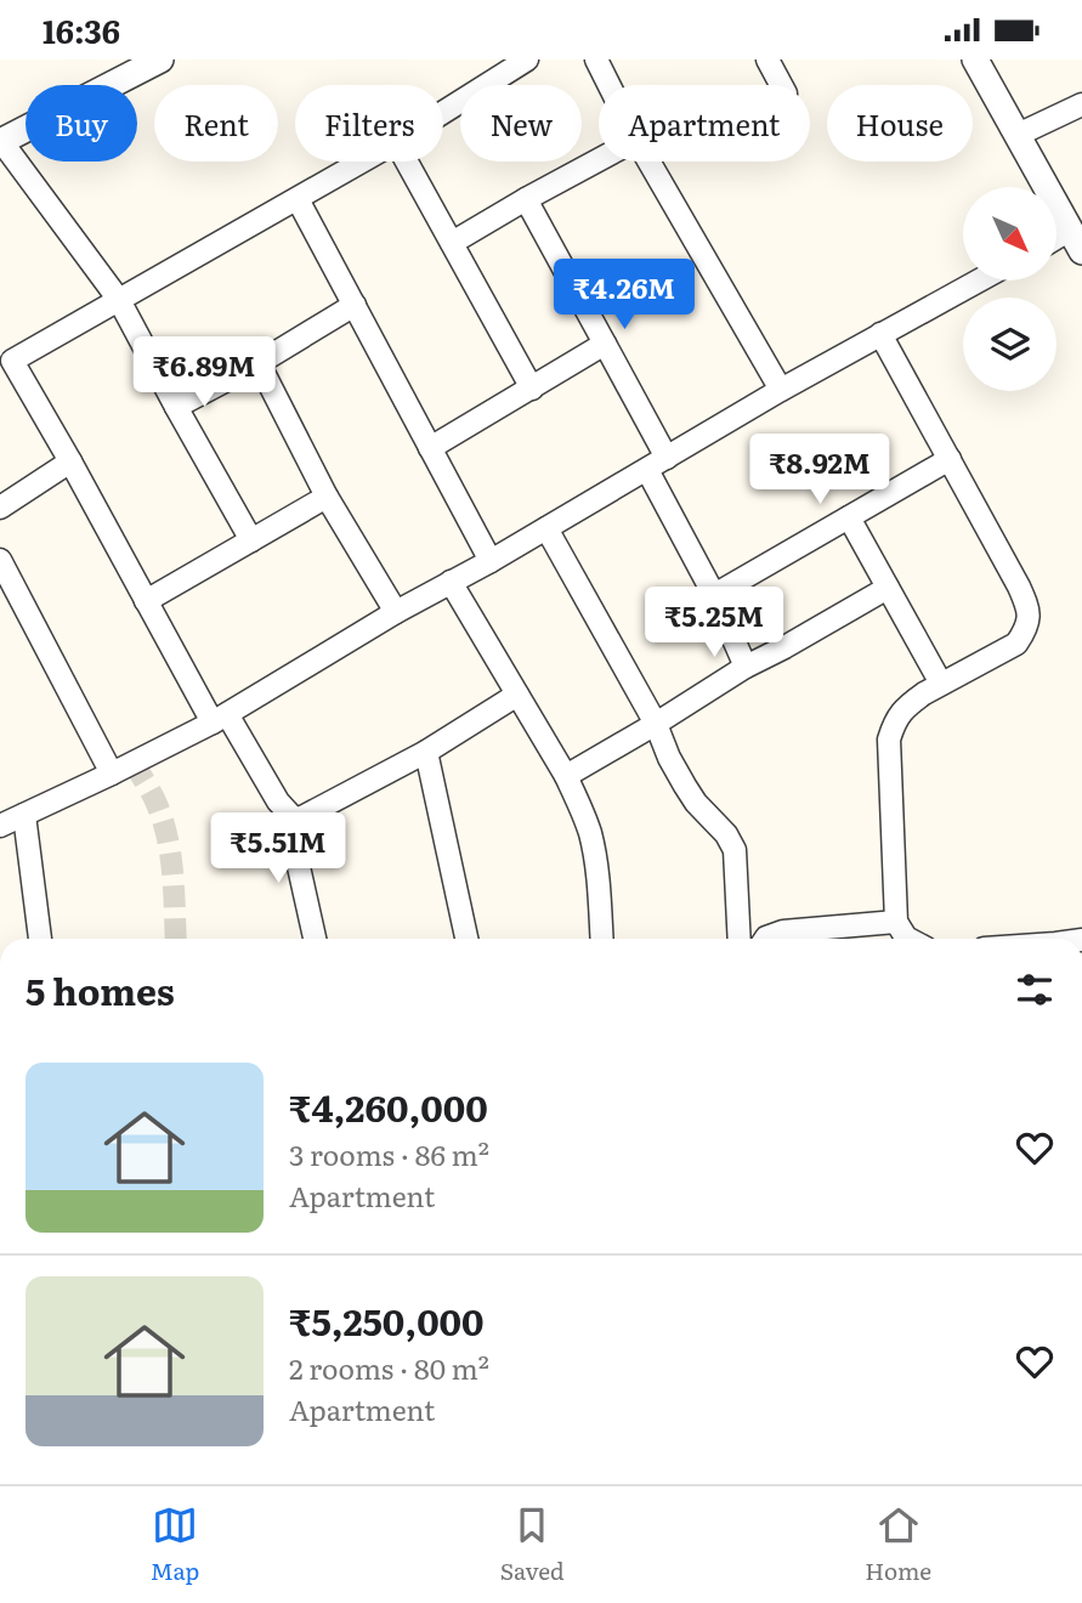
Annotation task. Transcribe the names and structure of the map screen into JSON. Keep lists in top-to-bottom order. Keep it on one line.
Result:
{"north":"bottom right","page":{"status":"16:36","chip":["Buy","Rent","Filters","New","Apartment","House"],"price":["₹4.26M","₹6.89M","₹8.92M","₹5.25M","₹5.51M"],"heading":"5 homes","list":[{"name":"₹4,260,000","note":"3 rooms · 86 m² · Apartment"},{"name":"₹5,250,000","note":"2 rooms · 80 m² · Apartment"}],"tabs":["Map","Saved","Home"]}}
